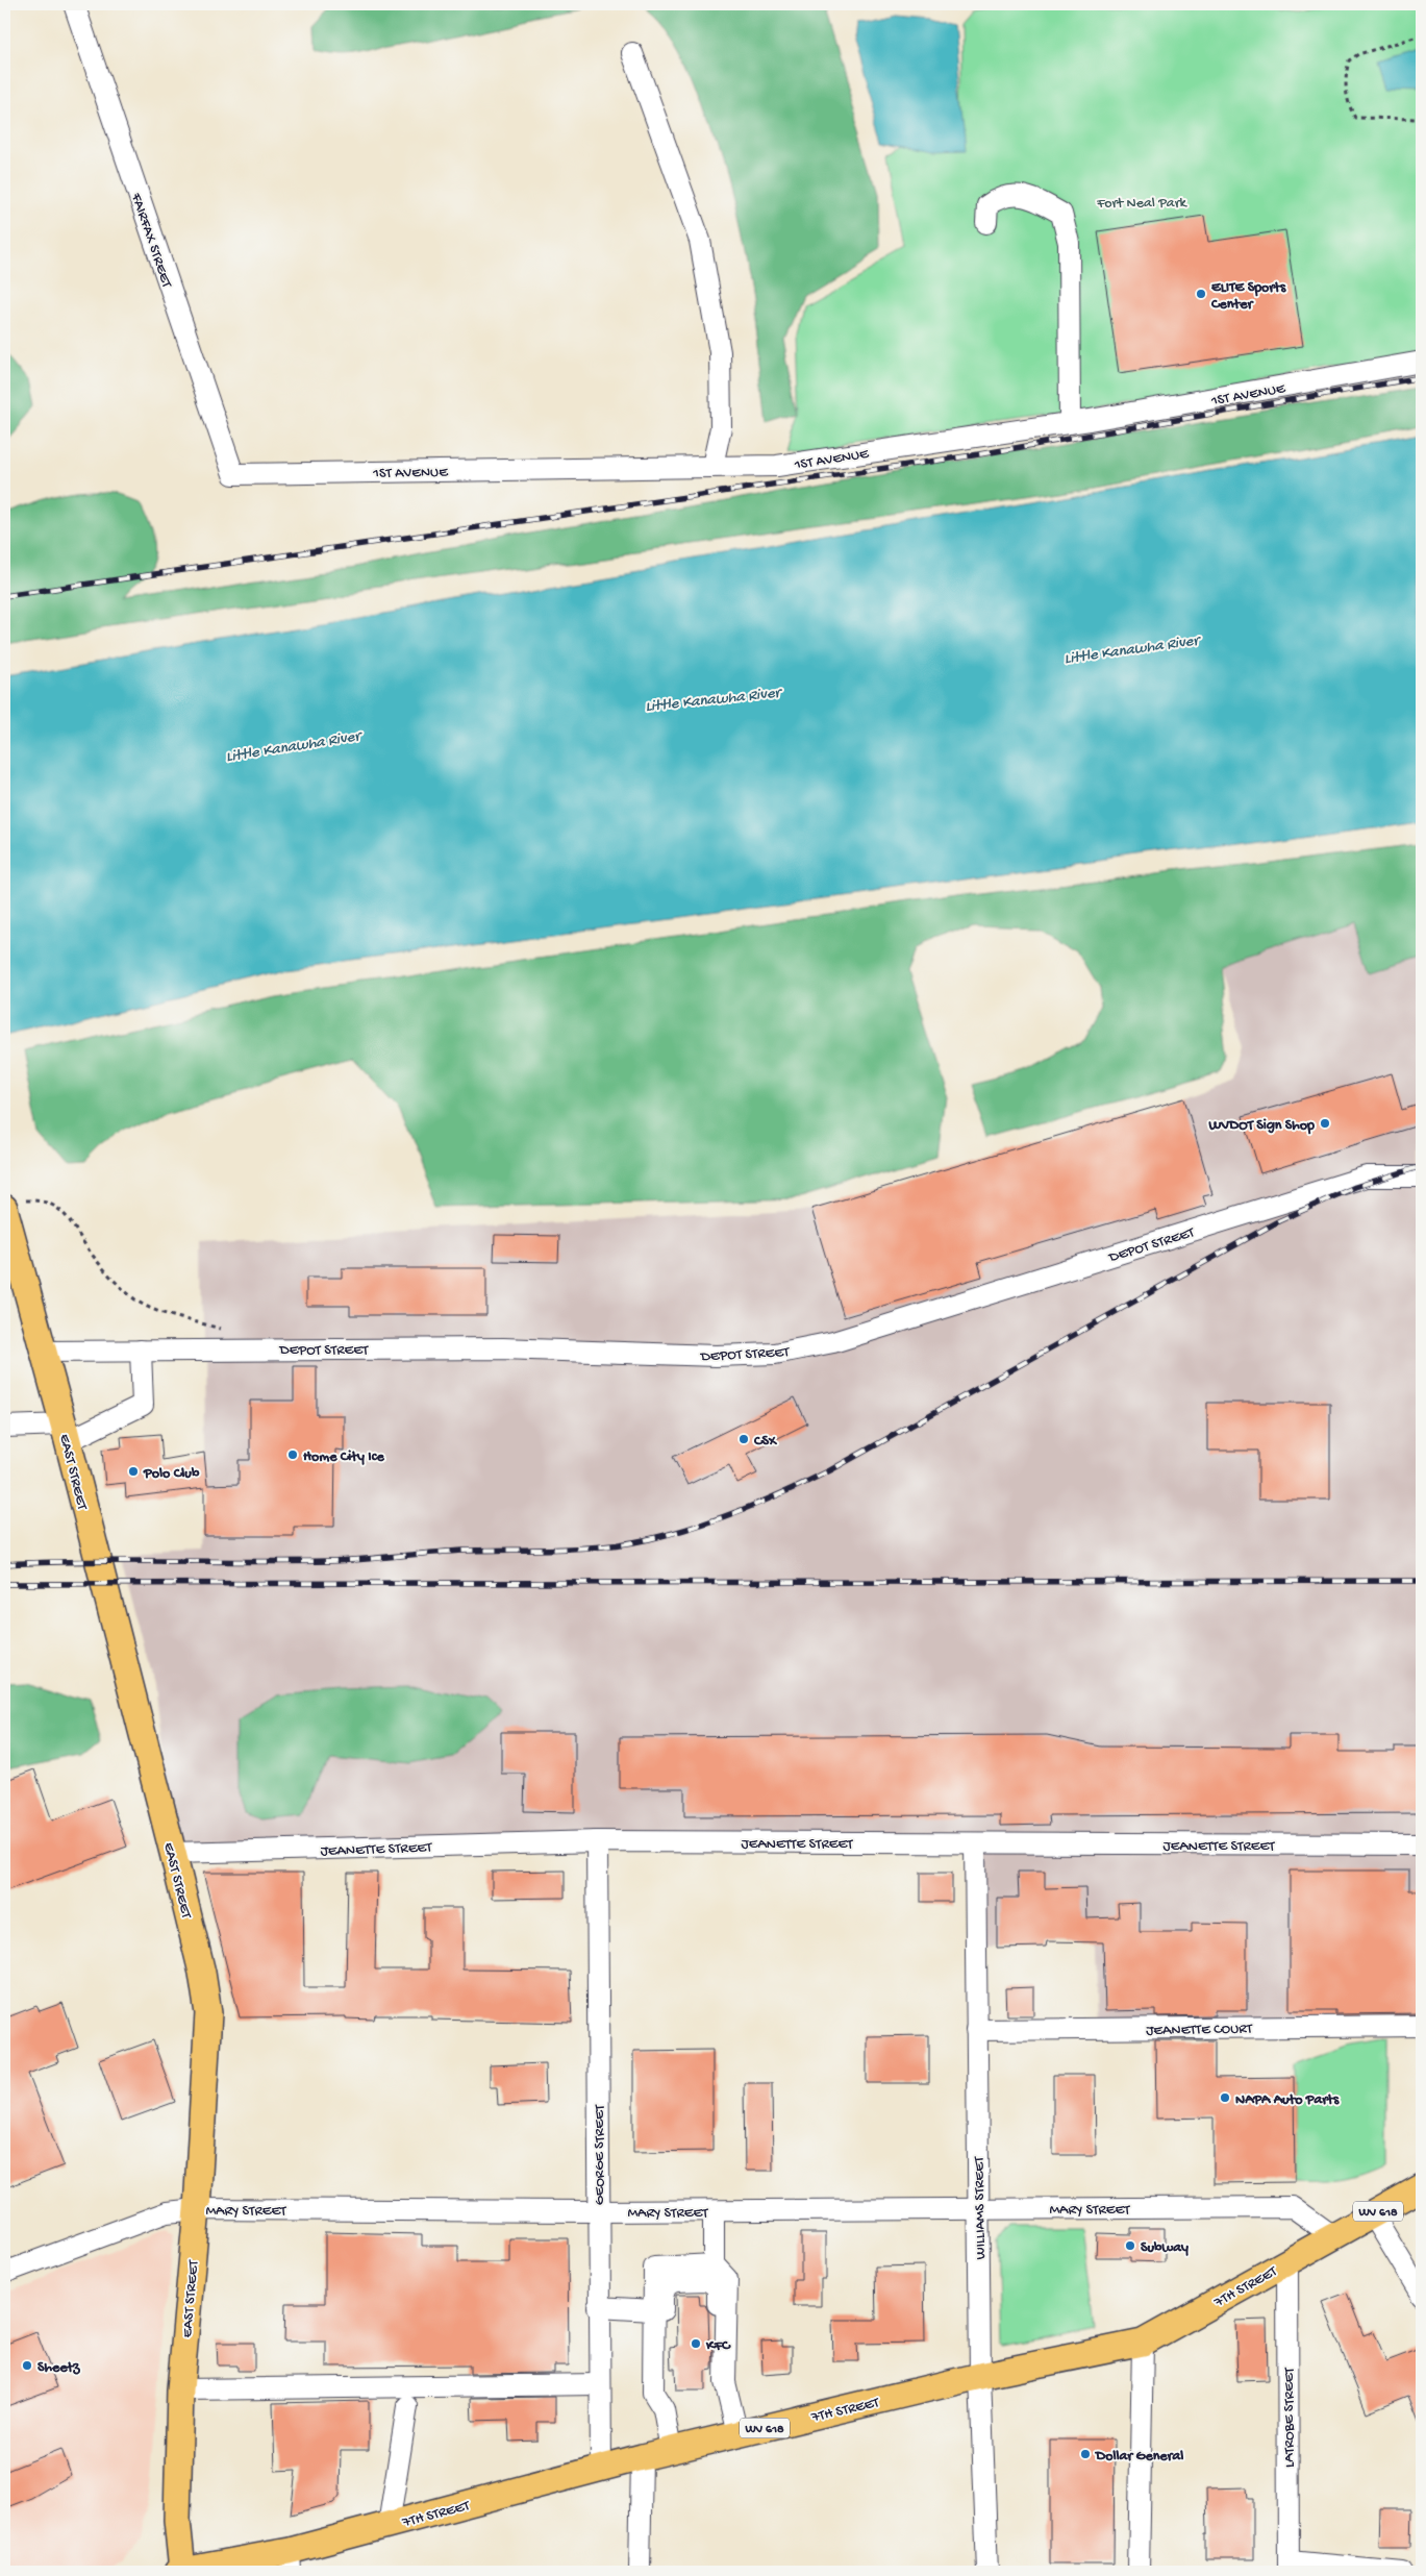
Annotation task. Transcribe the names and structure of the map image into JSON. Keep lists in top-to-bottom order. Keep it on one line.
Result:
{"streets":{"main road":["EAST STREET","WV 618","7TH STREET"],"street":["FAIRFAX STREET","1ST AVENUE","DEPOT STREET","JEANETTE STREET","JEANETTE COURT","GEORGE STREET","WILLIAMS STREET","MARY STREET","LATROBE STREET"]},"crossings":[["FAIRFAX STREET","1ST AVENUE"],["DEPOT STREET","EAST STREET"],["EAST STREET","JEANETTE STREET"],["EAST STREET","MARY STREET"],["EAST STREET","7TH STREET"],["JEANETTE STREET","GEORGE STREET"],["JEANETTE STREET","WILLIAMS STREET"],["JEANETTE COURT","WILLIAMS STREET"],["GEORGE STREET","MARY STREET"],["GEORGE STREET","7TH STREET"],["WILLIAMS STREET","MARY STREET"],["WILLIAMS STREET","7TH STREET"],["MARY STREET","7TH STREET"],["7TH STREET","LATROBE STREET"]],"water":["Little Kanawha River"],"parks":["Fort Neal Park"],"places":["ELITE Sports Center","WVDOT Sign Shop","CSX","Home City Ice","Polo Club","NAPA Auto Parts","Subway","KFC","Sheetz","Dollar General"]}
